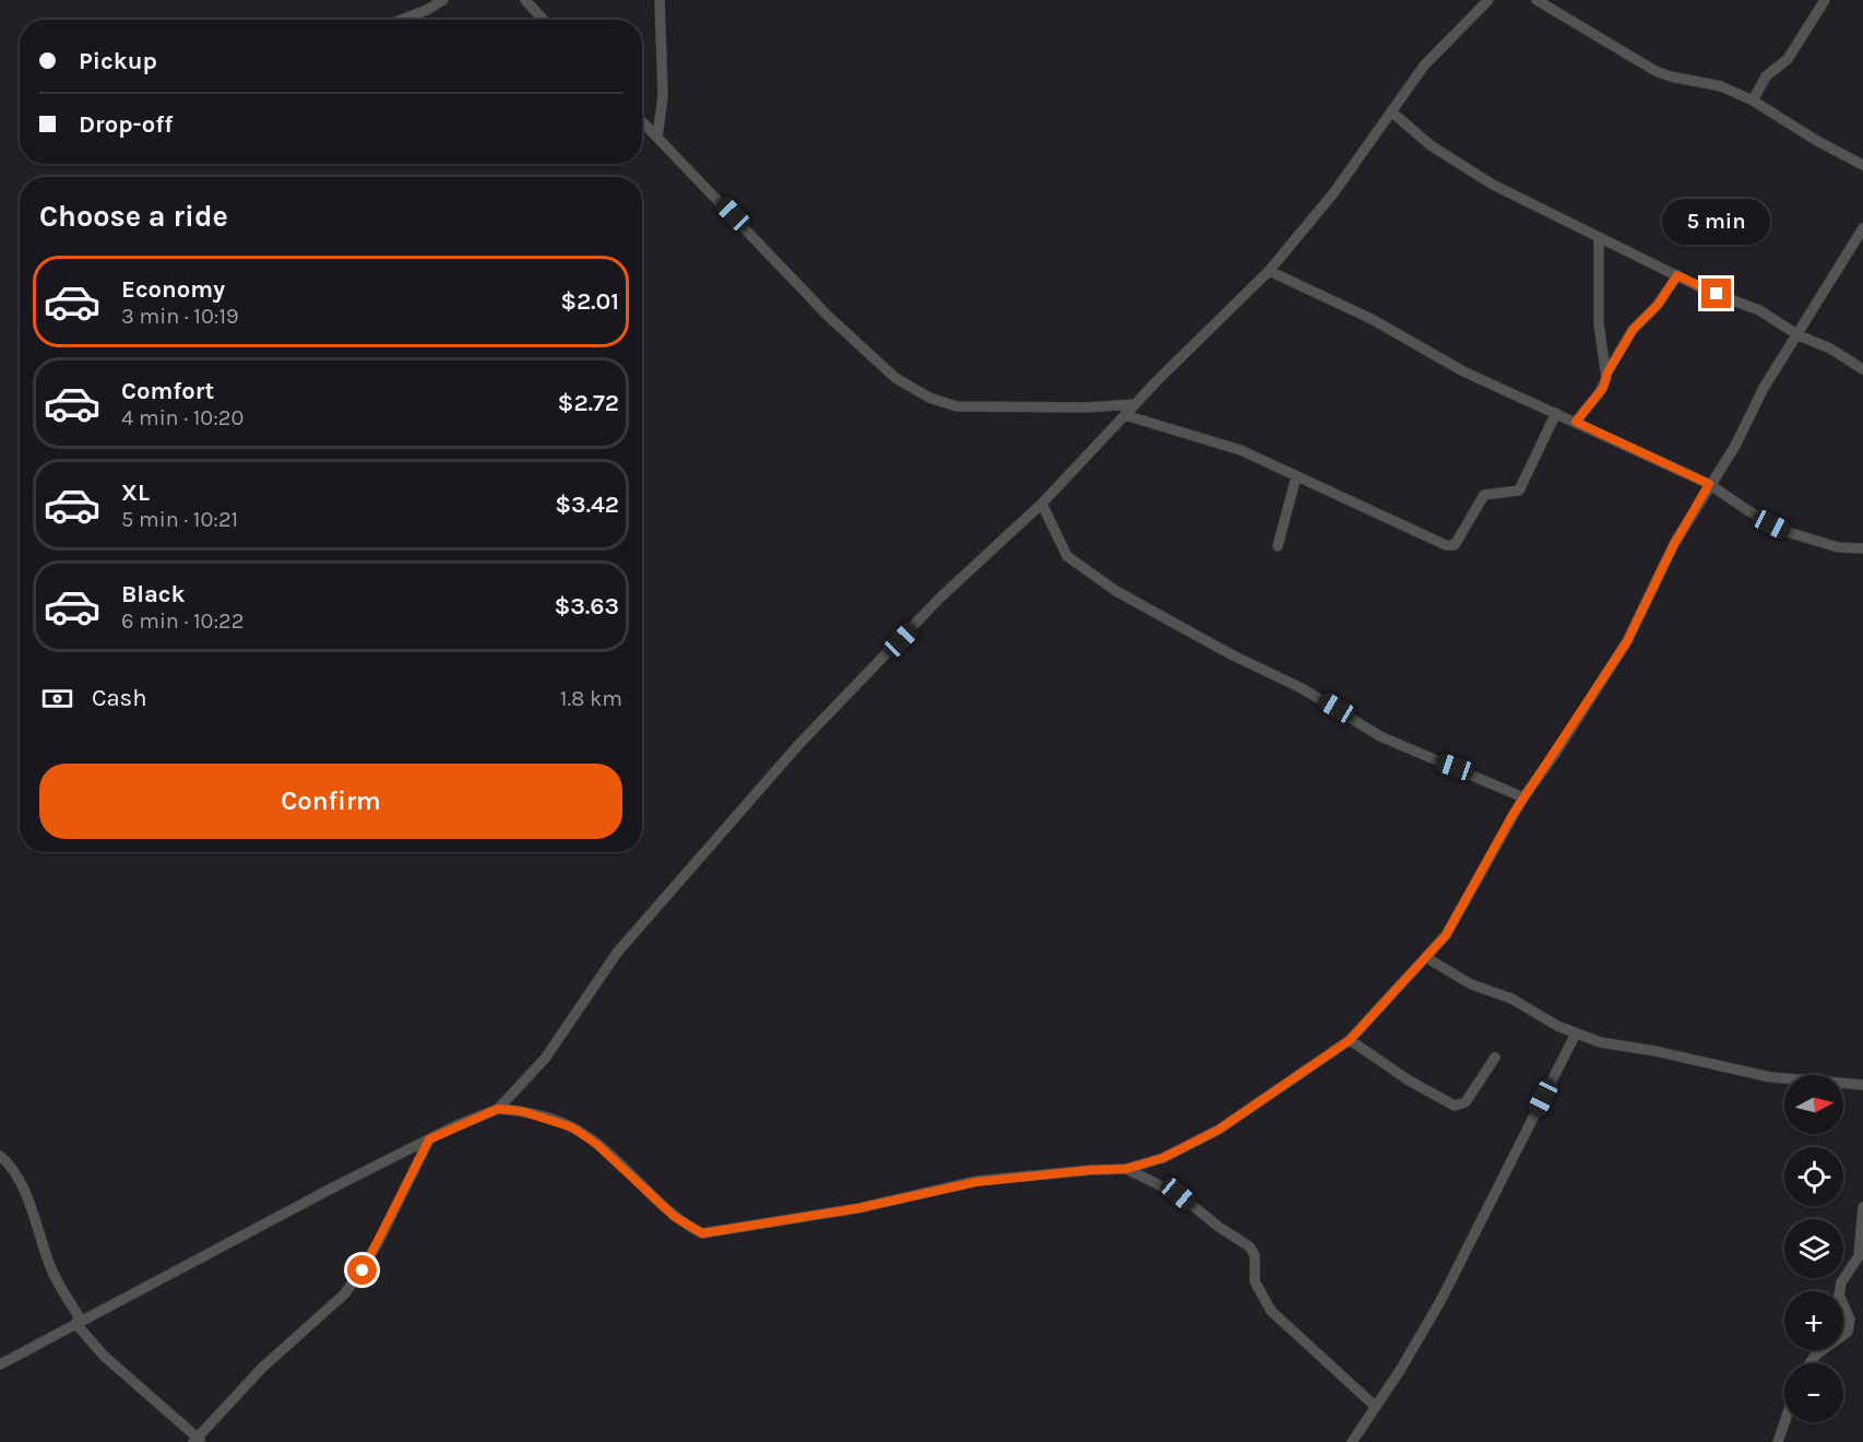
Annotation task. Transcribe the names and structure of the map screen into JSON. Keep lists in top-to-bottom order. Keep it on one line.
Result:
{"north":"right","page":{"banner":["Pickup","Drop-off"],"heading":"Choose a ride","bubble":"5 min","list":[{"name":"Economy","note":"3 min · 10:19","value":"$2.01"},{"name":"Comfort","note":"4 min · 10:20","value":"$2.72"},{"name":"XL","note":"5 min · 10:21","value":"$3.42"},{"name":"Black","note":"6 min · 10:22","value":"$3.63"}],"pay":["Cash","1.8 km"],"buttons":"Confirm","map_buttons":["+","−"]}}
